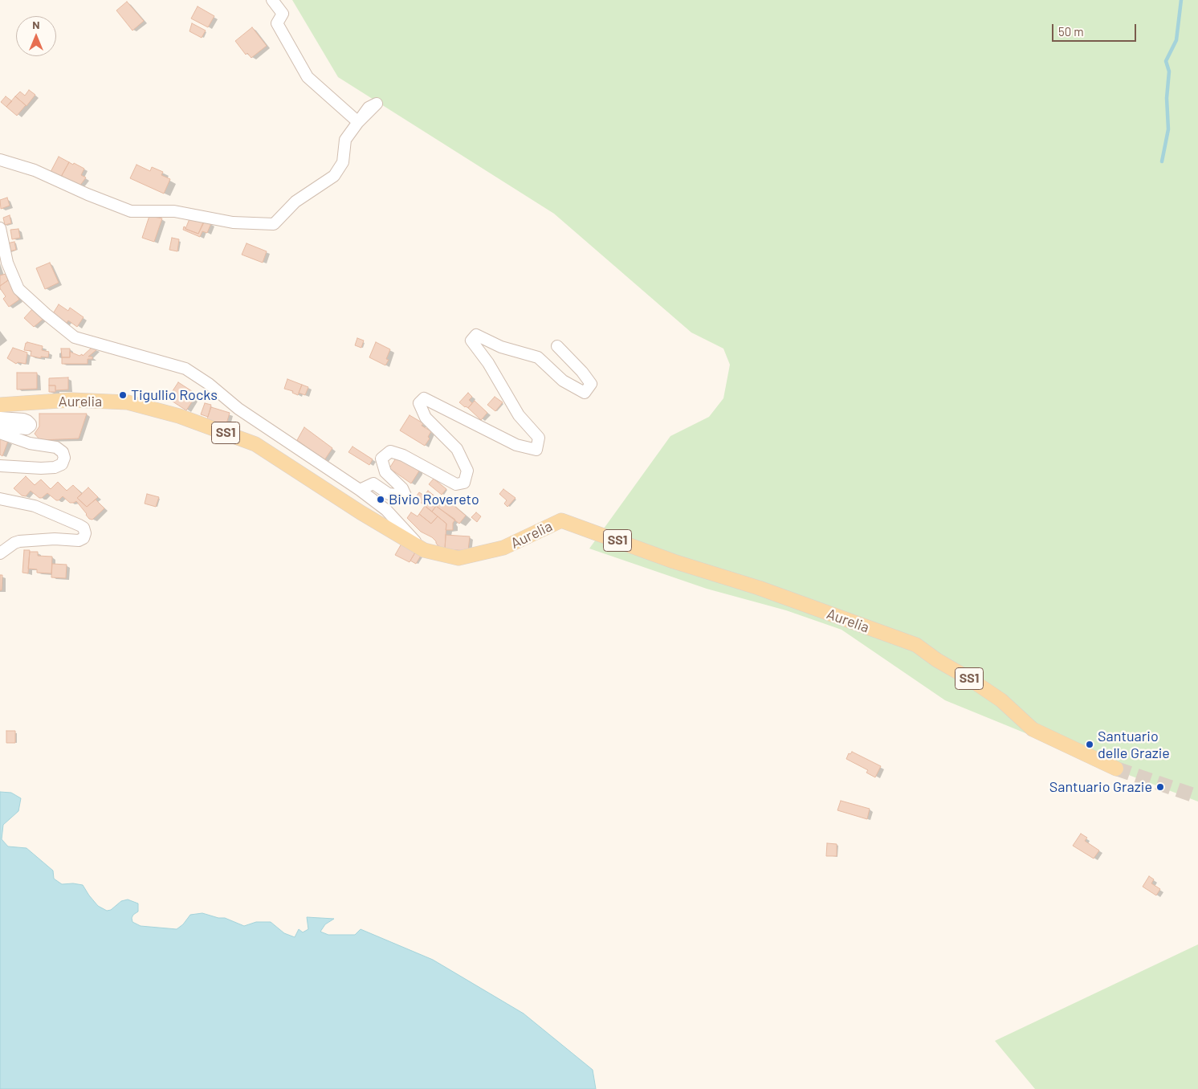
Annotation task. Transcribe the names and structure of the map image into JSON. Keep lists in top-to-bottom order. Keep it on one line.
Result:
{"streets":{"main road":["Aurelia","SS1"]},"places":["Tigullio Rocks","Bivio Rovereto","Santuario delle Grazie","Santuario Grazie"],"scale_bar":"50 m","north":"top"}
